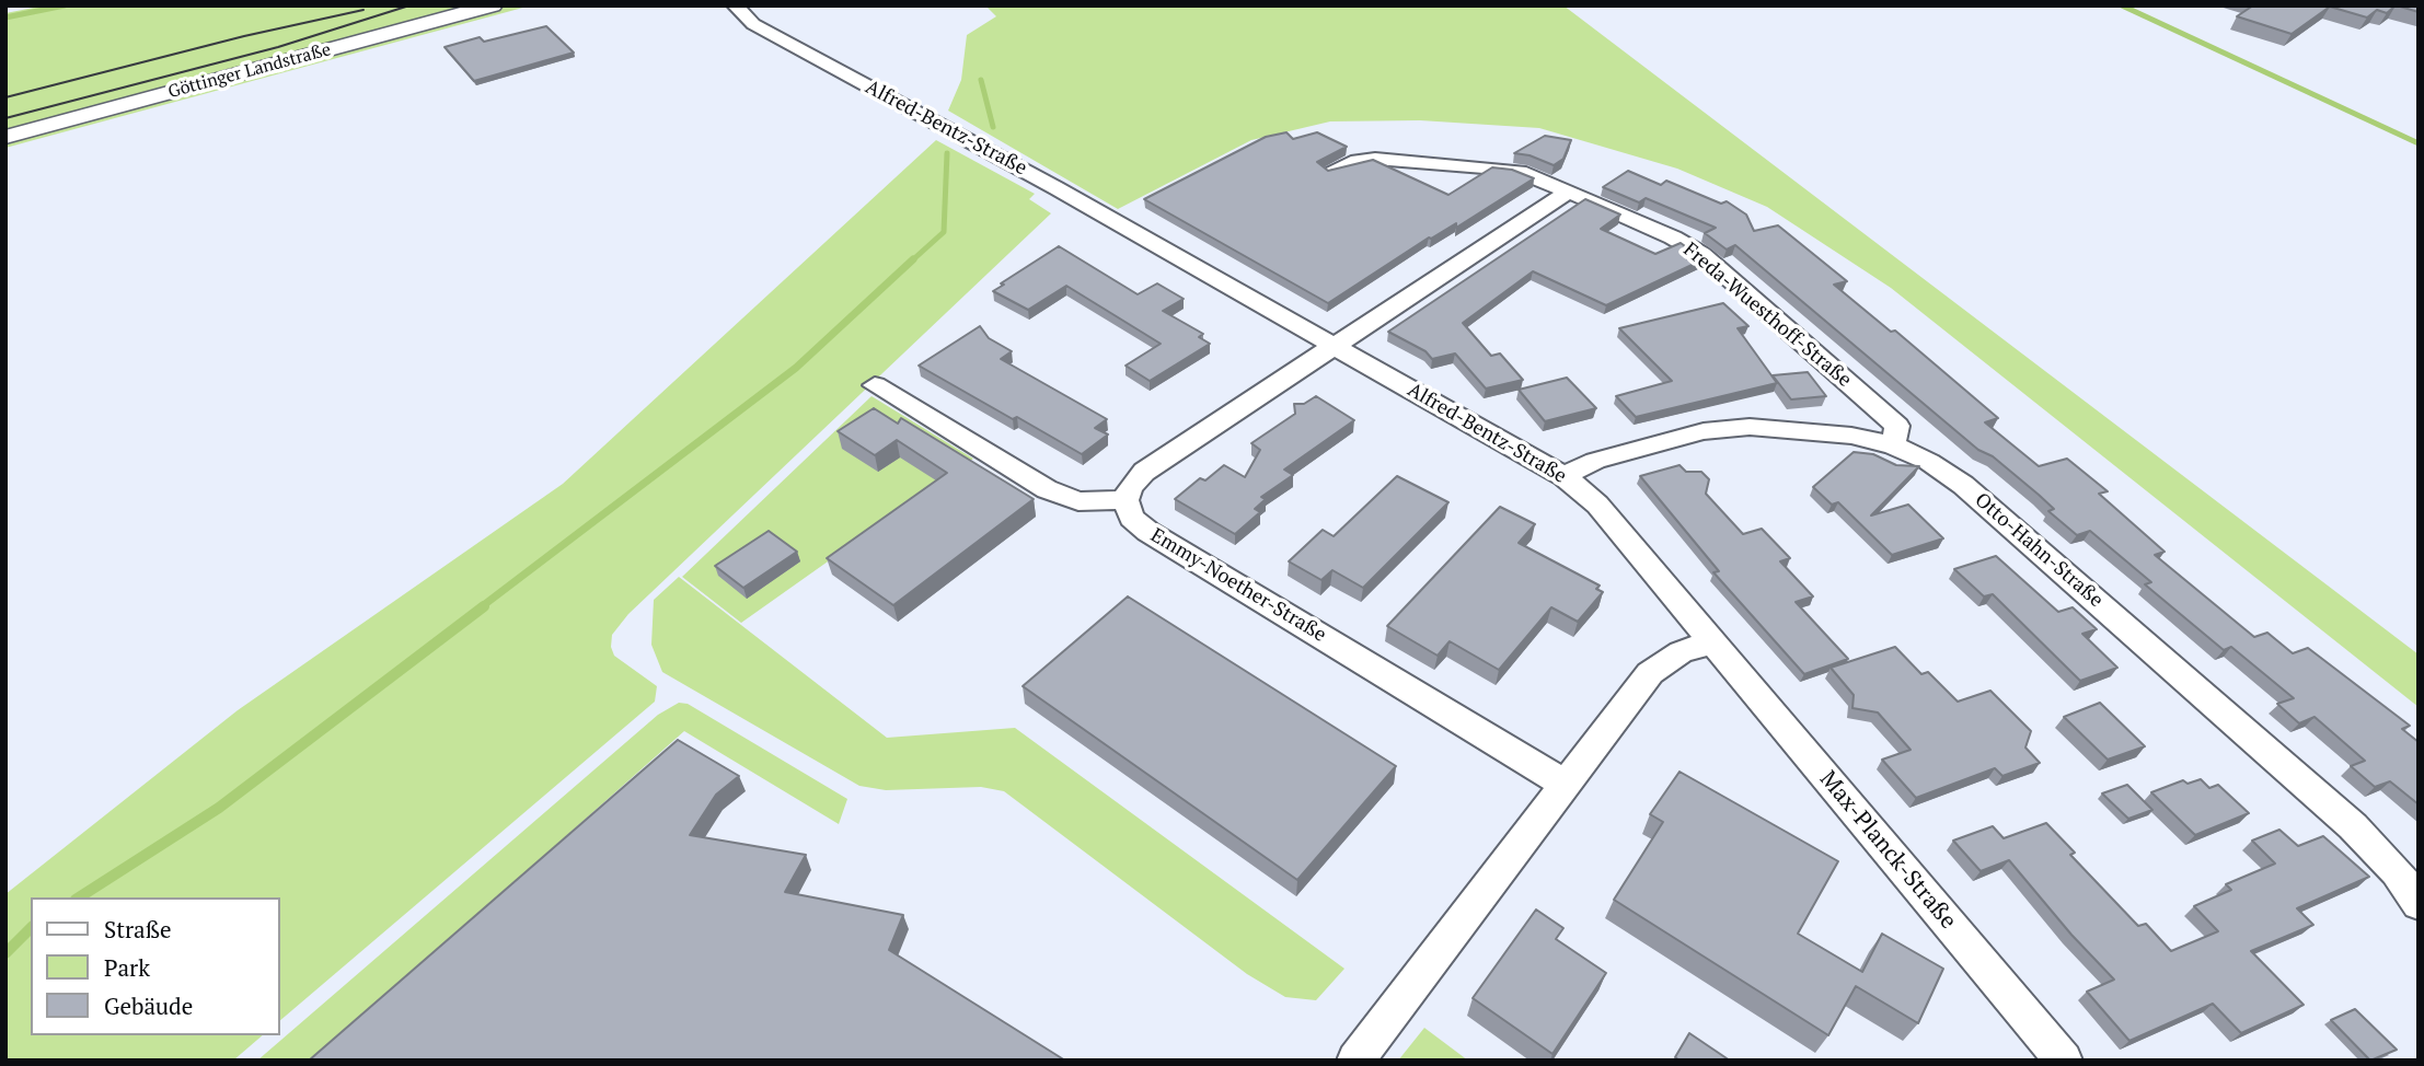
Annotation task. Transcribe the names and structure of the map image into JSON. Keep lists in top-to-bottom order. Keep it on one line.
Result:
{"streets":{"street":["Göttinger Landstraße","Alfred-Bentz-Straße","Freda-Wuesthoff-Straße","Otto-Hahn-Straße","Emmy-Noether-Straße","Max-Planck-Straße"]},"crossings":[["Alfred-Bentz-Straße","Otto-Hahn-Straße"],["Alfred-Bentz-Straße","Max-Planck-Straße"],["Freda-Wuesthoff-Straße","Otto-Hahn-Straße"]],"legend":["Straße","Park","Gebäude"]}
